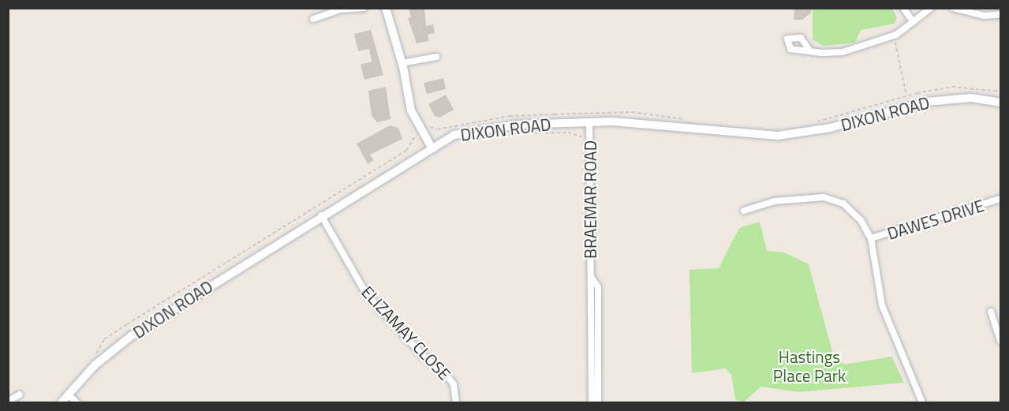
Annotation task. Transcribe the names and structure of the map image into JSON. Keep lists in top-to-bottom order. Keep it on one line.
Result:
{"streets":{"main road":["DIXON ROAD"],"street":["BRAEMAR ROAD","DAWES DRIVE","ELIZAMAY CLOSE"]},"crossings":[["DIXON ROAD","BRAEMAR ROAD"],["DIXON ROAD","ELIZAMAY CLOSE"]],"parks":["Hastings Place Park"]}
